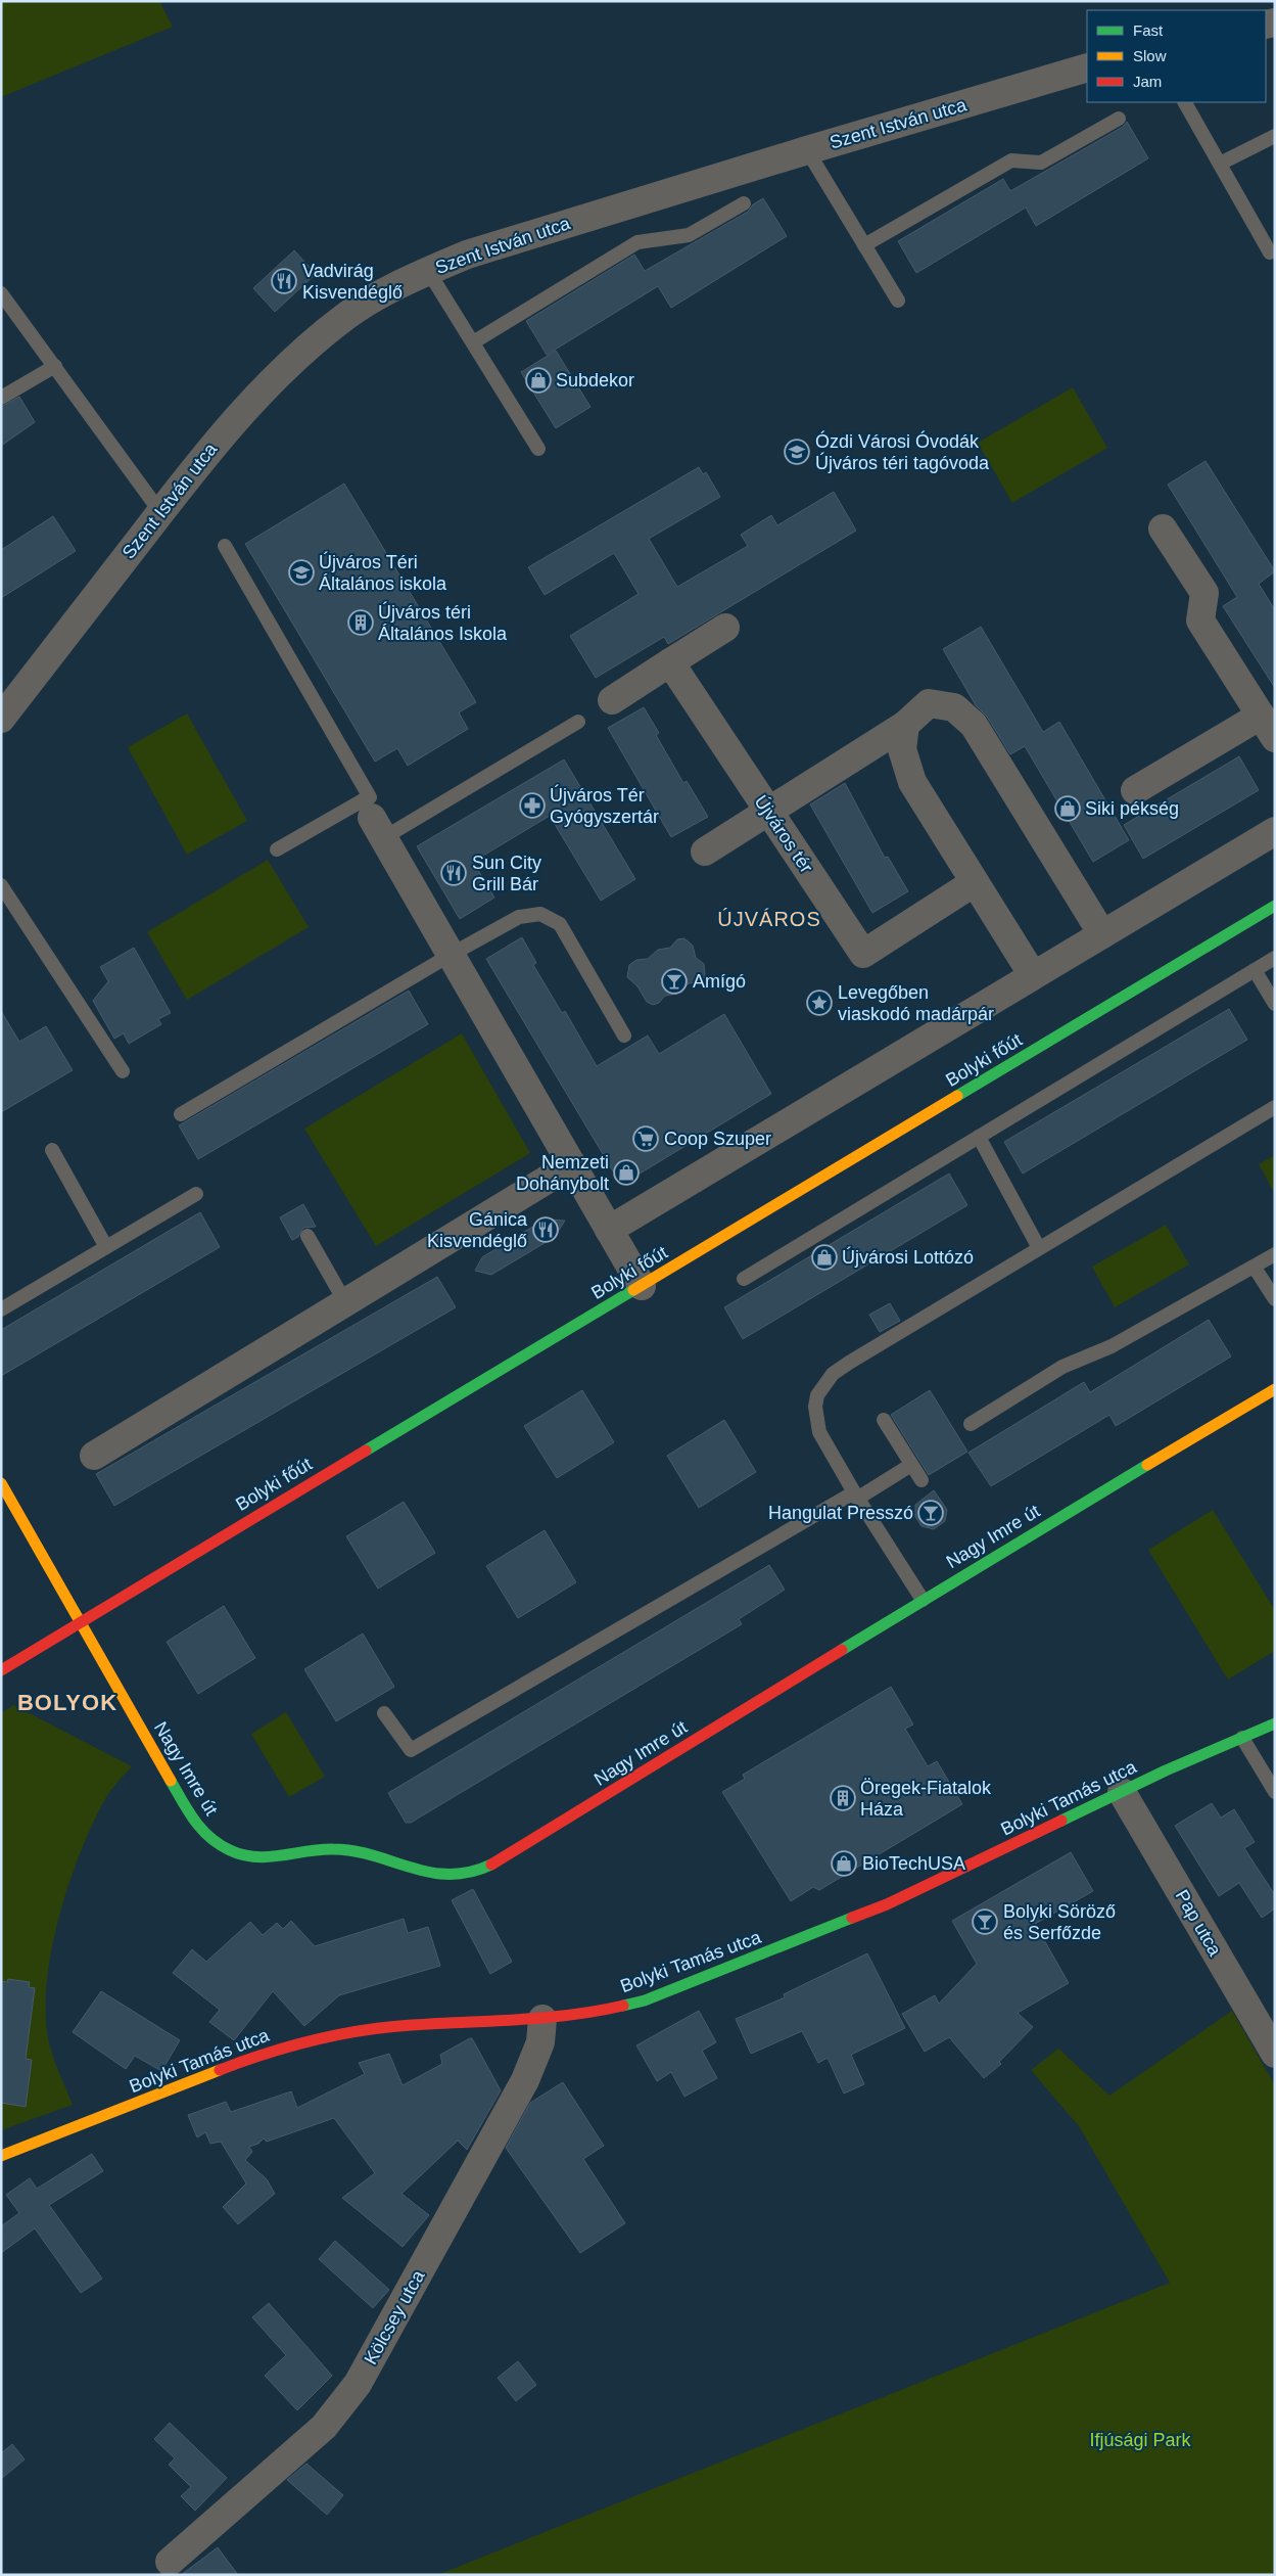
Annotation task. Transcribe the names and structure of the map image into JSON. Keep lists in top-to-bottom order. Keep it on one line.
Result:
{"streets":{"street":["Szent István utca","Újváros tér","Bolyki főút","Nagy Imre út","Bolyki Tamás utca","Pap utca","Kölcsey utca"]},"crossings":[["Bolyki főút","Nagy Imre út"],["Bolyki Tamás utca","Pap utca"],["Bolyki Tamás utca","Kölcsey utca"]],"districts":["ÚJVÁROS","BOLYOK"],"parks":["Ifjúsági Park"],"places":{"restaurant":["Vadvirág Kisvendéglő","Sun City Grill Bár","Gánica Kisvendéglő"],"shop":["Subdekor","Siki pékség","Nemzeti Dohánybolt","Újvárosi Lottózó","BioTechUSA"],"school or university":["Ózdi Városi Óvodák Újváros téri tagóvoda","Újváros Téri Általános iskola"],"building":["Újváros téri Általános Iskola","Öregek-Fiatalok Háza"],"pharmacy":["Újváros Tér Gyógyszertár"],"bar":["Amígó","Hangulat Presszó","Bolyki Söröző és Serfőzde"],"place":["Levegőben viaskodó madárpár"],"supermarket":["Coop Szuper"]},"legend":["Fast","Slow","Jam"]}
